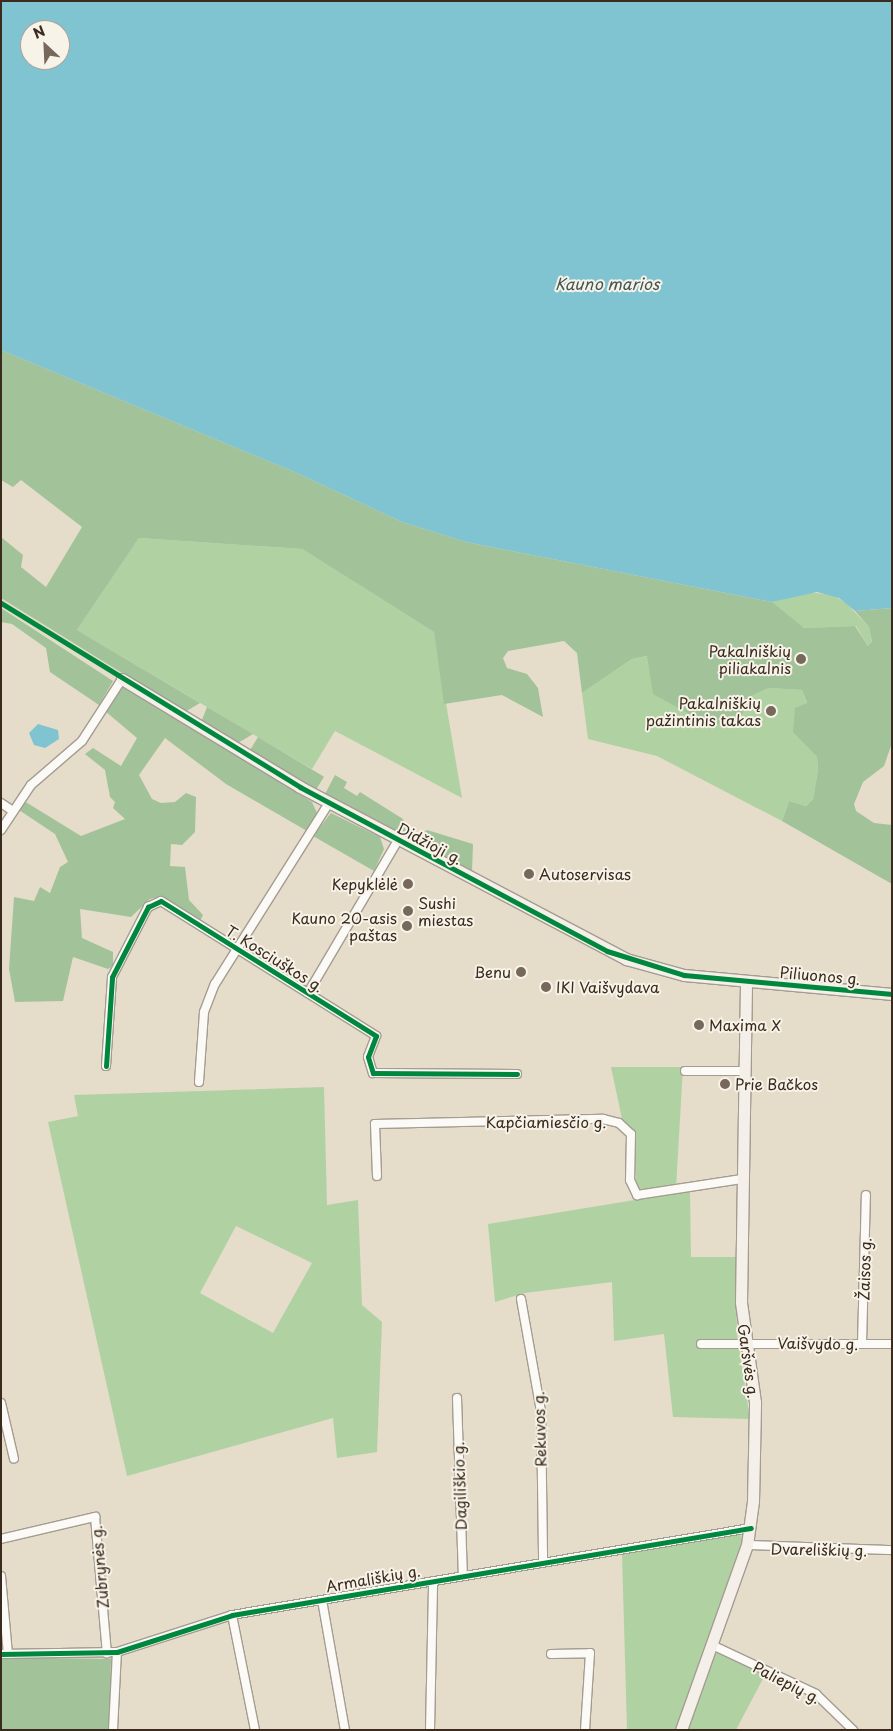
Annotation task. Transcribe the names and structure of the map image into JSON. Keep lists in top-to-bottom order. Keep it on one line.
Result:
{"streets":{"main road":["Didžioji g.","Piliuonos g.","Garšvės g."],"street":["T. Kosciuškos g.","Kapčiamiesčio g.","Žaisos g.","Vaišvydo g.","Rekuvos g.","Dagiliškio g.","Dvareliškių g.","Zubrynės g.","Armališkių g.","Paliepių g."]},"crossings":[["Didžioji g.","Piliuonos g."],["Didžioji g.","Garšvės g."],["Piliuonos g.","Garšvės g."],["Kapčiamiesčio g.","Garšvės g."],["Žaisos g.","Vaišvydo g."],["Vaišvydo g.","Garšvės g."],["Garšvės g.","Dvareliškių g."],["Garšvės g.","Armališkių g."],["Garšvės g.","Paliepių g."],["Rekuvos g.","Armališkių g."],["Dagiliškio g.","Armališkių g."],["Zubrynės g.","Armališkių g."]],"water":["Kauno marios"],"places":["Pakalniškių piliakalnis","Pakalniškių pažintinis takas","Autoservisas","Kepyklėlė","Sushi miestas","Kauno 20-asis paštas","Benu","IKI Vaišvydava","Maxima X","Prie Bačkos"],"north":"top left"}
